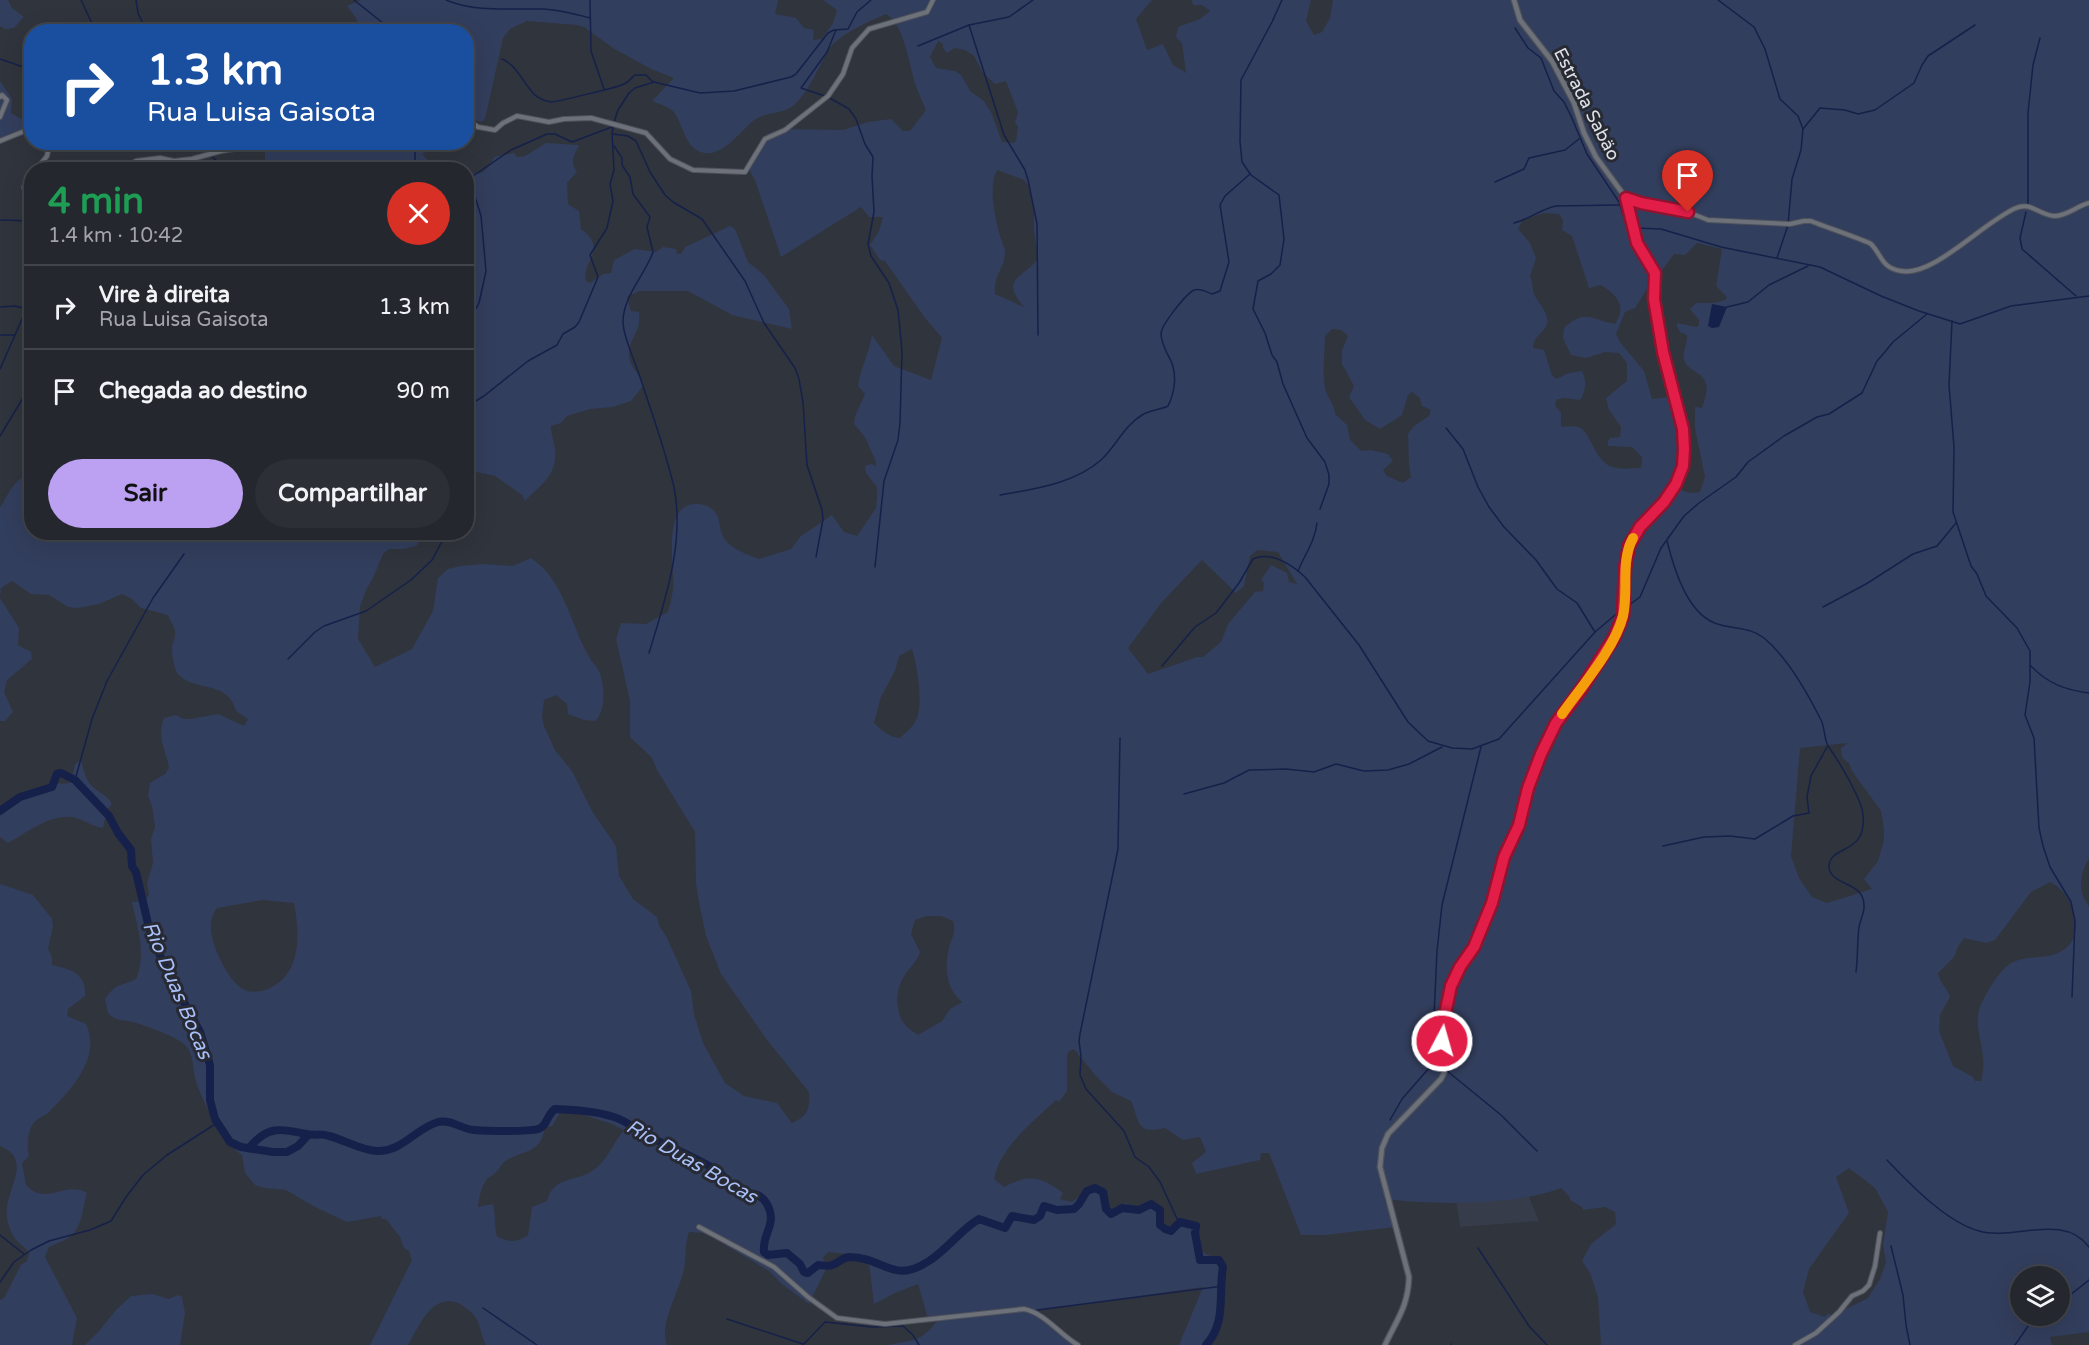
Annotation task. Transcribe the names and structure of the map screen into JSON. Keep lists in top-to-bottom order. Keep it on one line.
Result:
{"streets":{"street":["Estrada Sabäo"]},"water":["Rio Duas Bocas"],"page":{"turn":["1.3 km","Rua Luisa Gaisota"],"heading":["4 min","1.4 km · 10:42"],"list":[{"name":"Vire à direita","note":"Rua Luisa Gaisota","value":"1.3 km"},{"name":"Chegada ao destino","value":"90 m"}],"buttons":["Sair","Compartilhar"]}}
